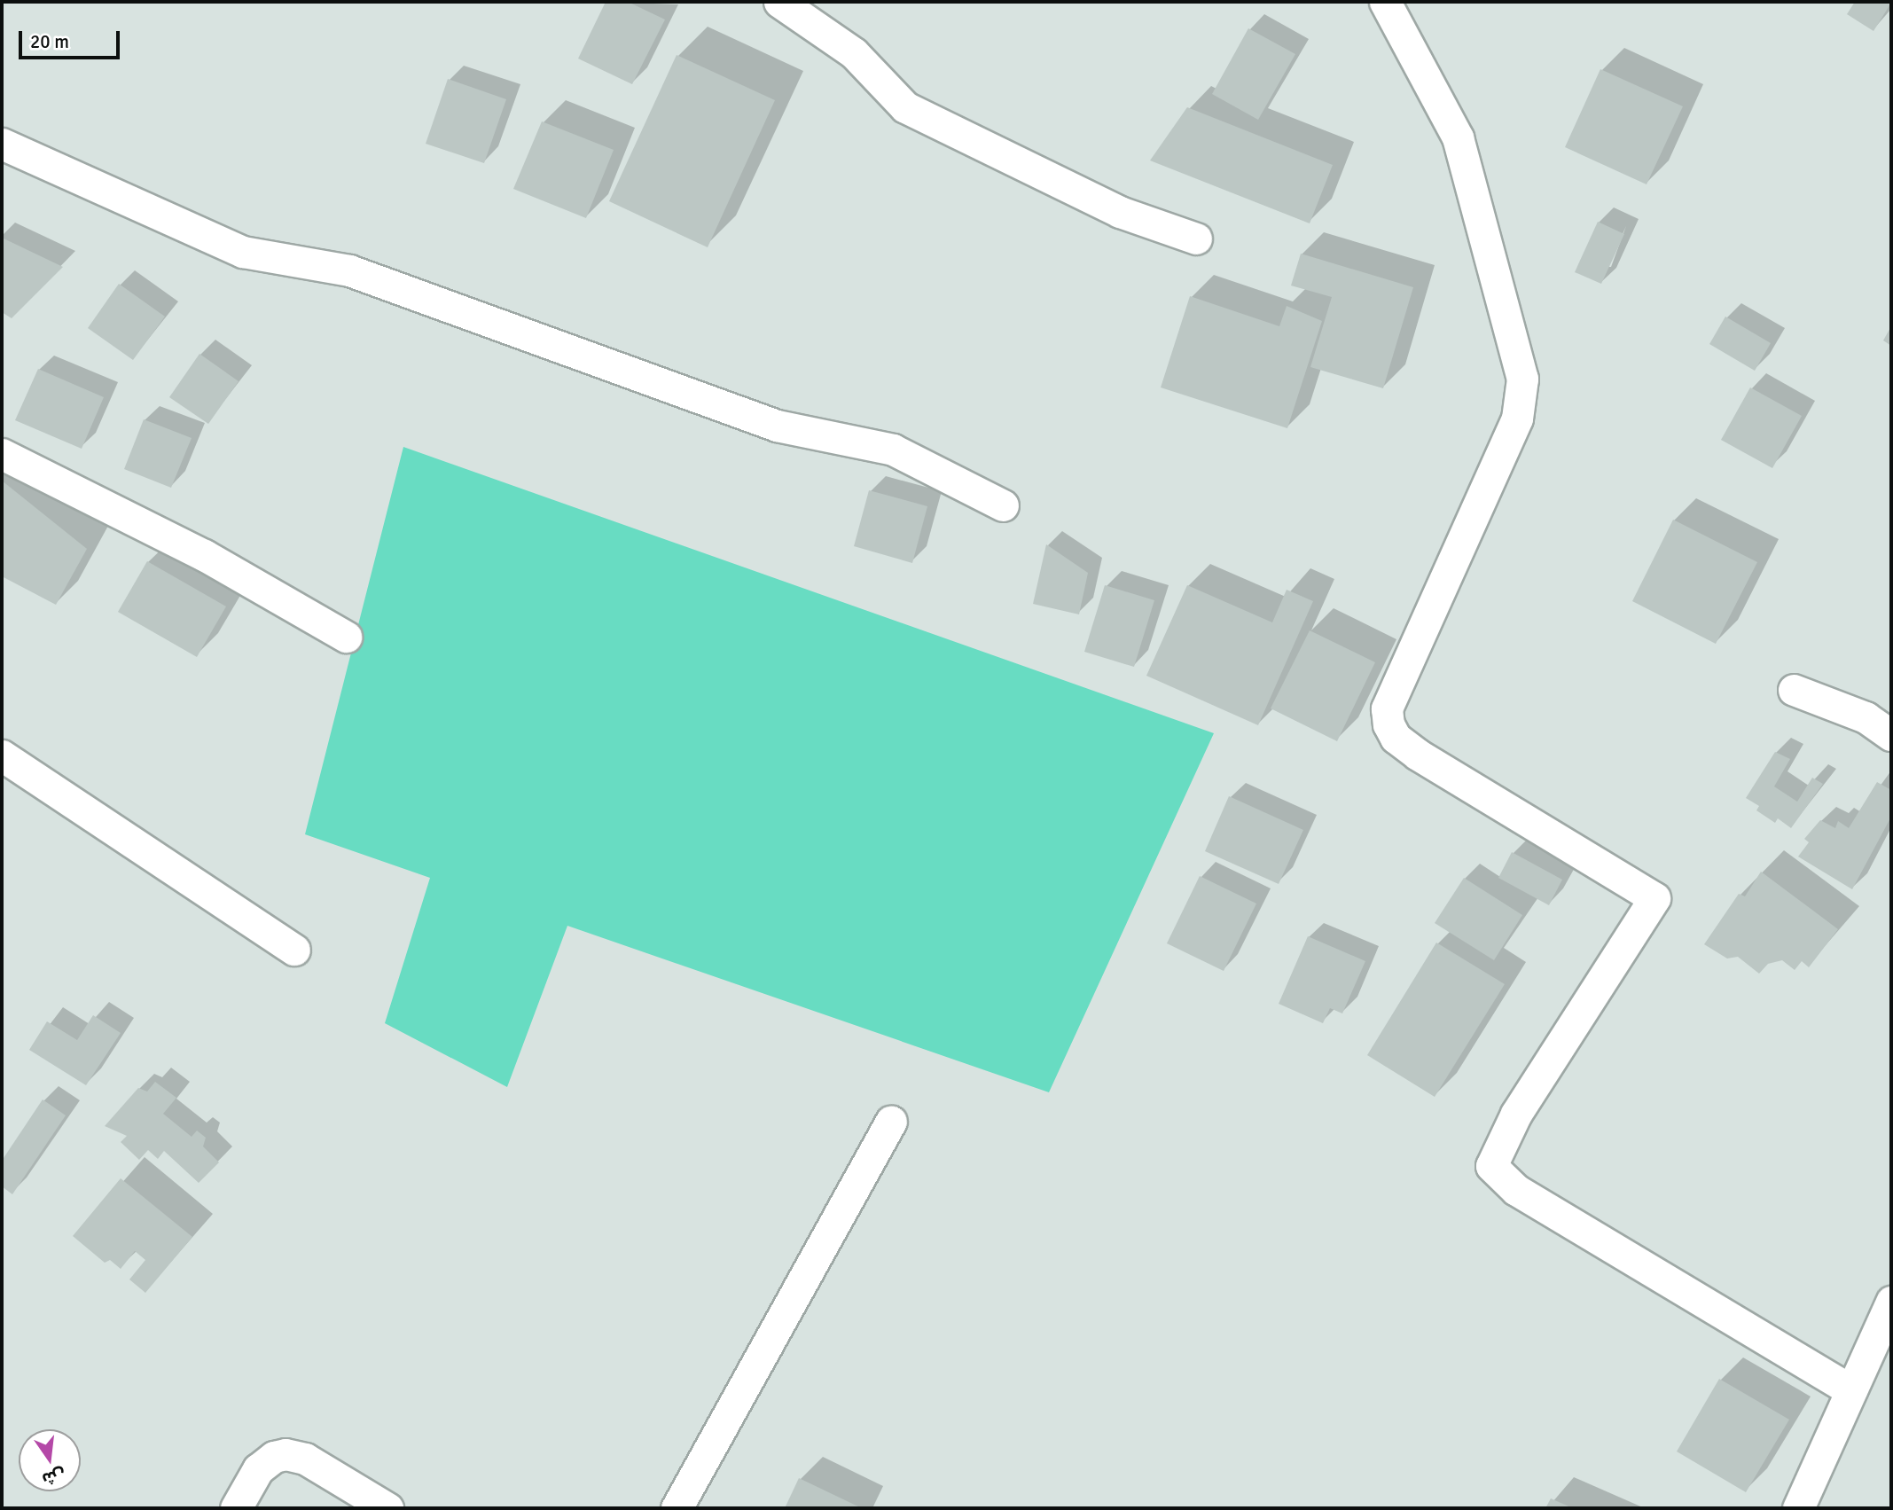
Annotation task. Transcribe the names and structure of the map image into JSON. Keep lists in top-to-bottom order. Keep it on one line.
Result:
{"scale_bar":"20 m","north":"bottom"}
